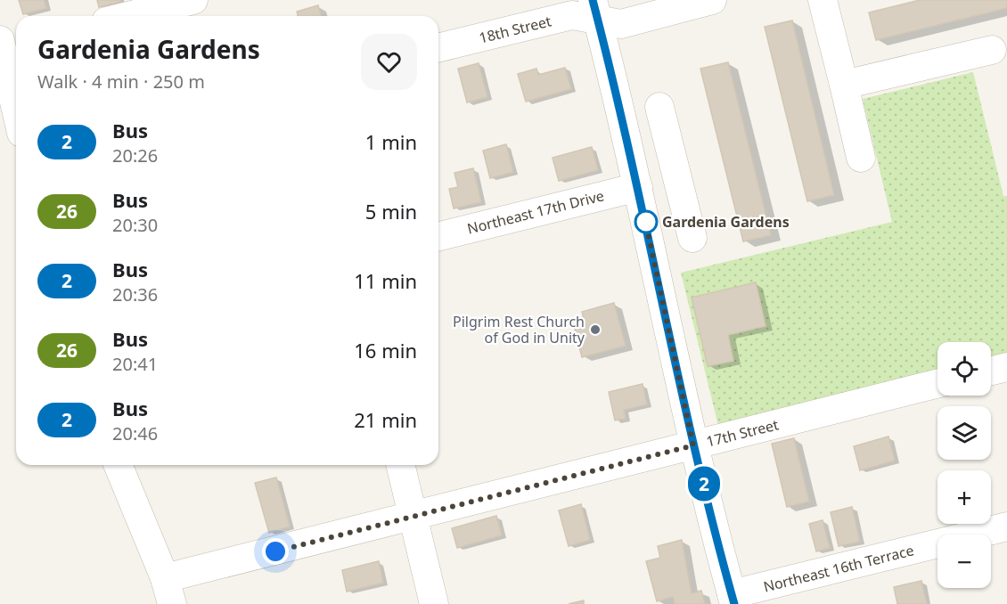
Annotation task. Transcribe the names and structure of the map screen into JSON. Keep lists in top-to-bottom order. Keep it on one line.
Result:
{"streets":{"street":["18th Street","Northeast 17th Drive","17th Street","Northeast 16th Terrace"]},"places":["Gardenia Gardens","Pilgrim Rest Church of God in Unity"],"lines":["bus line 2"],"page":{"on_map":"2","heading":["Gardenia Gardens","Walk · 4 min · 250 m"],"list":[{"mark":"2","name":"Bus","note":"20:26","value":"1 min"},{"mark":"26","name":"Bus","note":"20:30","value":"5 min"},{"mark":"2","name":"Bus","note":"20:36","value":"11 min"},{"mark":"26","name":"Bus","note":"20:41","value":"16 min"},{"mark":"2","name":"Bus","note":"20:46","value":"21 min"}],"map_buttons":["+","−"]}}
